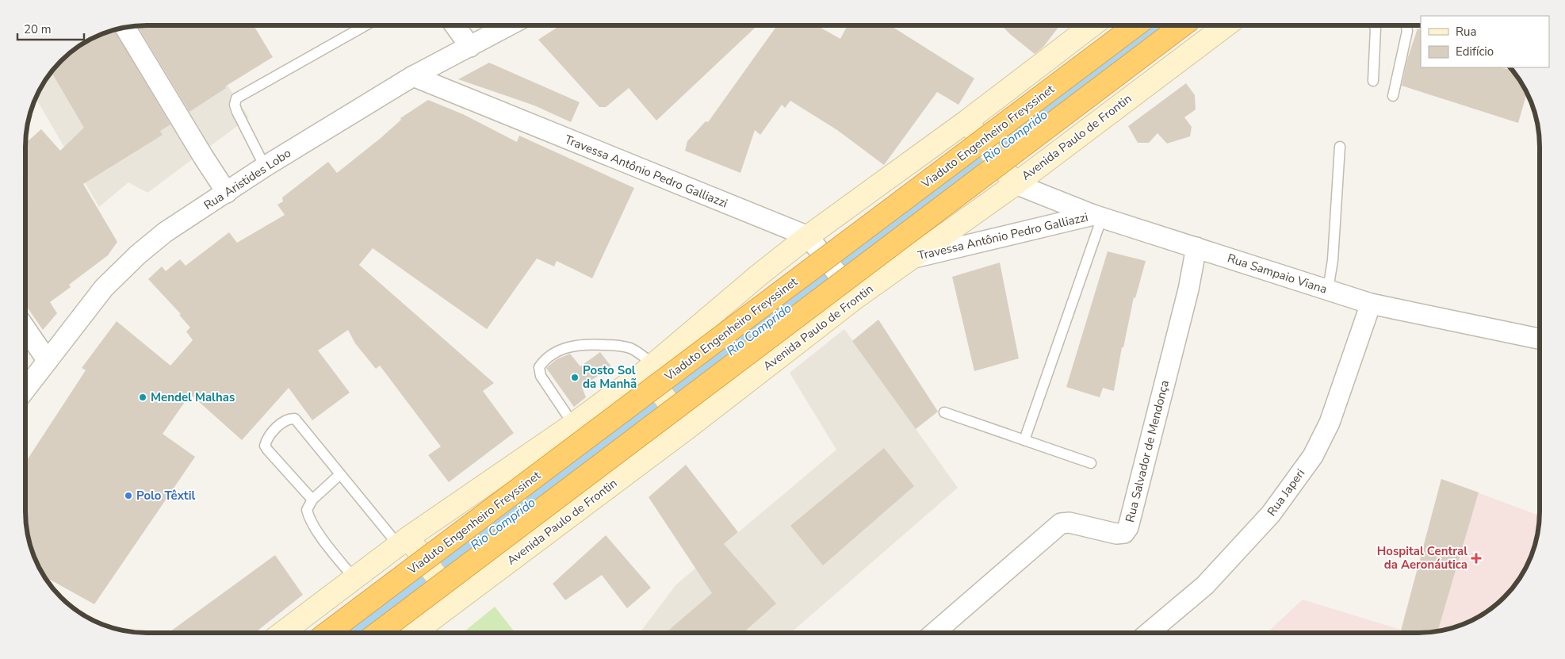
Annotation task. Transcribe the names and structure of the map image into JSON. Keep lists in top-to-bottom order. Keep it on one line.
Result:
{"streets":{"highway":["Viaduto Engenheiro Freyssinet"],"main road":["Avenida Paulo de Frontin"],"street":["Travessa Antônio Pedro Galliazzi","Rua Aristides Lobo","Rua Sampaio Viana","Rua Salvador de Mendonça","Rua Japeri"]},"crossings":[["Avenida Paulo de Frontin","Travessa Antônio Pedro Galliazzi"],["Avenida Paulo de Frontin","Rua Sampaio Viana"],["Travessa Antônio Pedro Galliazzi","Rua Aristides Lobo"],["Travessa Antônio Pedro Galliazzi","Rua Sampaio Viana"],["Rua Sampaio Viana","Rua Salvador de Mendonça"],["Rua Sampaio Viana","Rua Japeri"]],"water":["Rio Comprido"],"places":{"other":["Posto Sol da Manhã","Mendel Malhas","Polo Têxtil"],"health":["Hospital Central da Aeronáutica"]},"legend":["Rua","Edifício"],"scale_bar":"20 m"}
